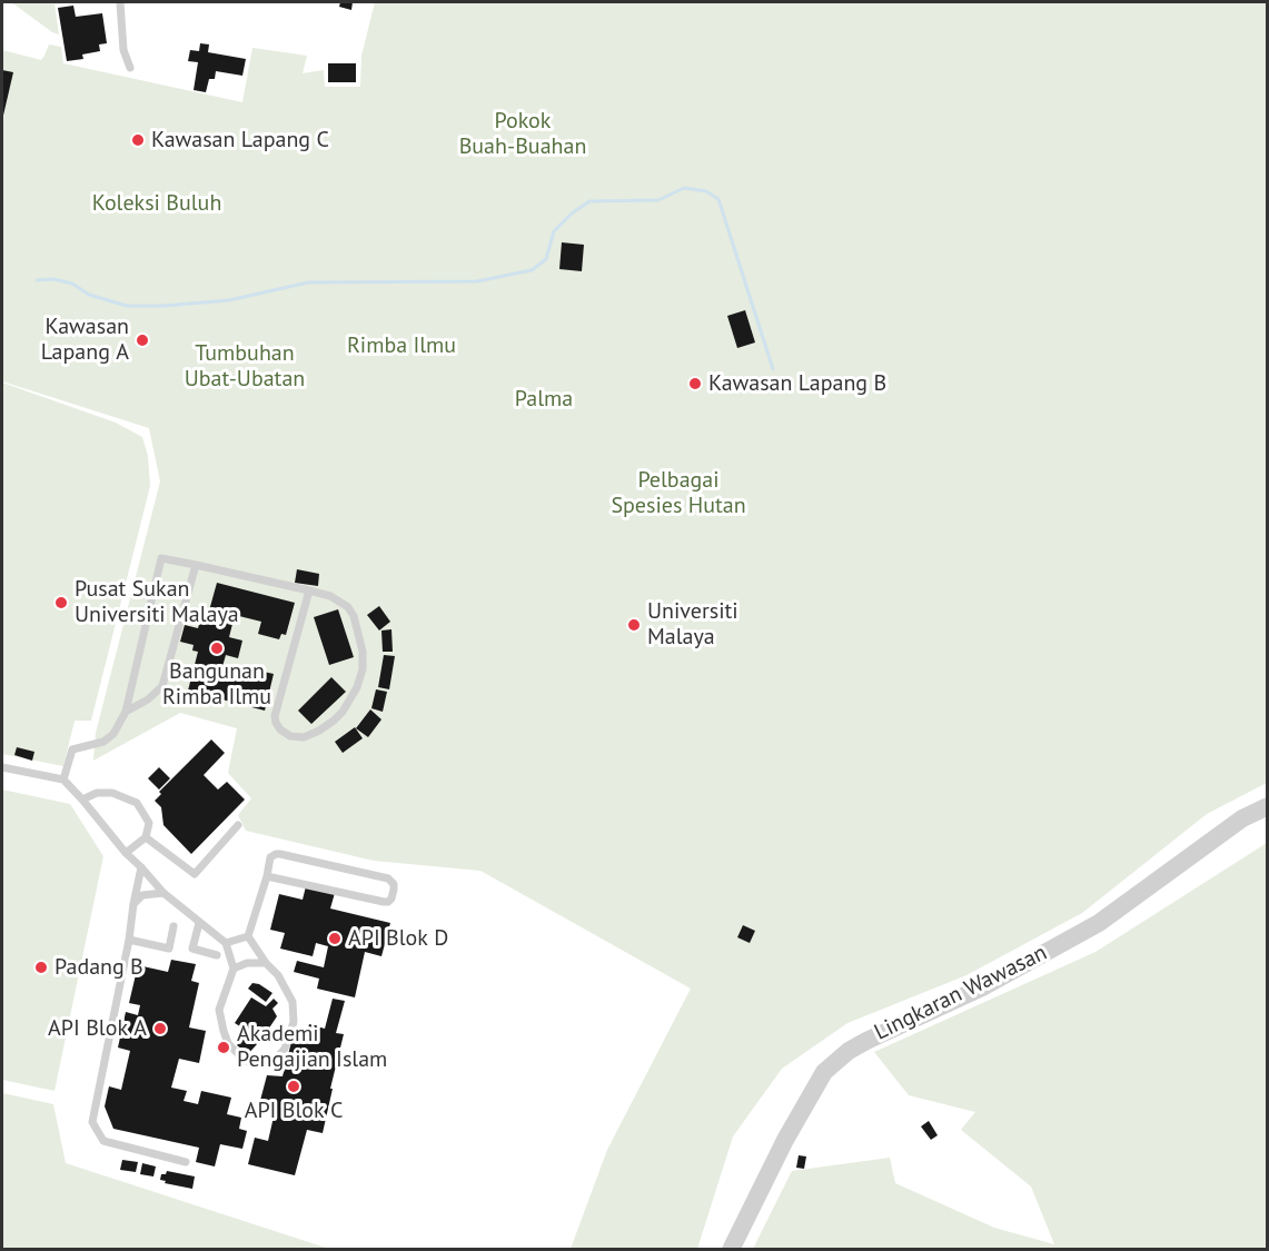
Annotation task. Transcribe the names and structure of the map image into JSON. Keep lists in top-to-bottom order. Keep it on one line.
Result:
{"streets":{"street":["Lingkaran Wawasan"]},"parks":["Pokok Buah-Buahan","Koleksi Buluh","Rimba Ilmu","Tumbuhan Ubat-Ubatan","Palma","Pelbagai Spesies Hutan"],"places":["Kawasan Lapang C","Kawasan Lapang A","Kawasan Lapang B","Pusat Sukan Universiti Malaya","Universiti Malaya","Bangunan Rimba Ilmu","API Blok D","Padang B","API Blok A","Akademi Pengajian Islam","API Blok C"]}
